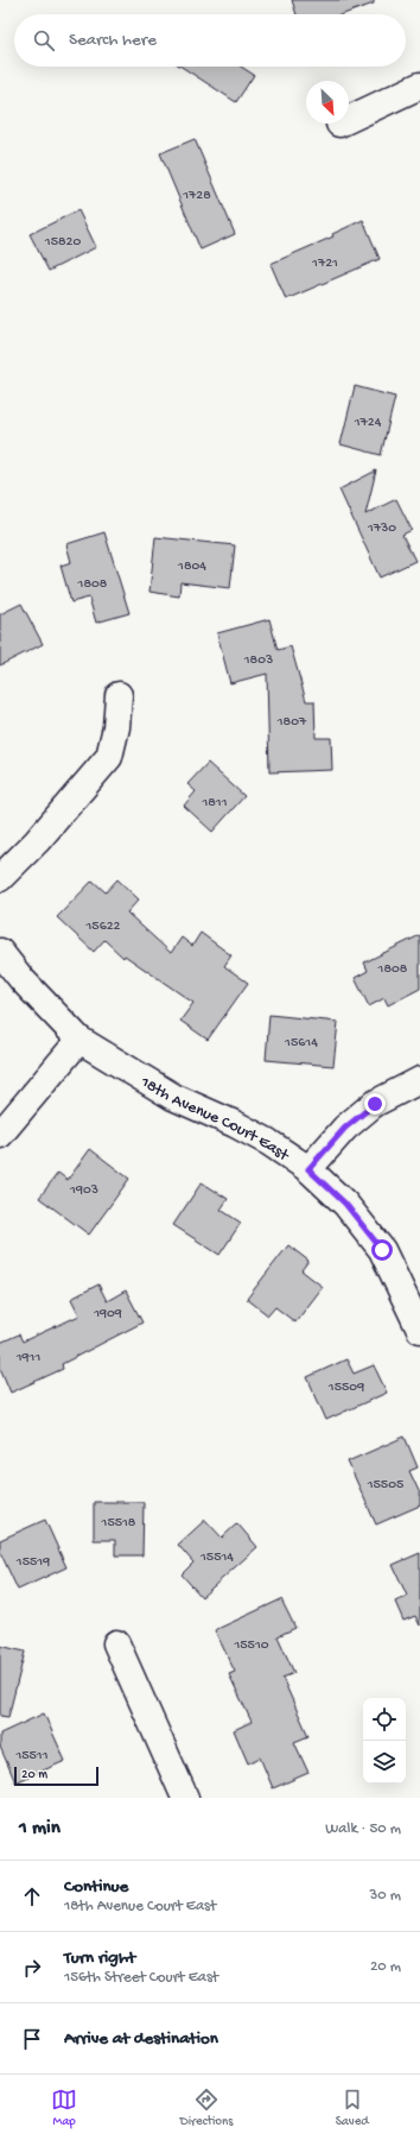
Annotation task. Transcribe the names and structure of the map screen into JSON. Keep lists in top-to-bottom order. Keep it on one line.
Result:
{"streets":{"street":["18th Avenue Court East"]},"house_numbers":["1728","15820","1721","1724","1730","1804","1808","1803","1807","1811","15622","1808","15614","1903","1909","1911","15509","15505","15518","15514","15519","15510","15511"],"scale_bar":"20 m","north":"bottom right","page":{"search":"Search here","scale":"20 m","heading":["1 min","Walk · 50 m"],"list":[["Continue","18th Avenue Court East","30 m"],["Turn right","156th Street Court East","20 m"],"Arrive at destination"],"nav":["Map","Directions","Saved"]}}
